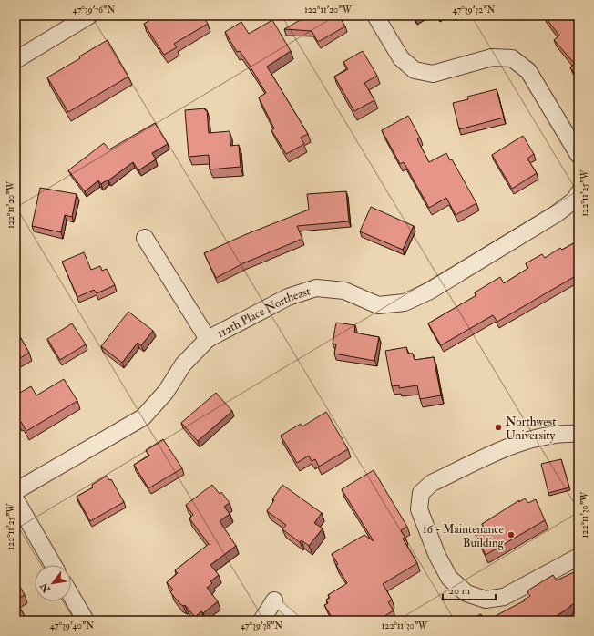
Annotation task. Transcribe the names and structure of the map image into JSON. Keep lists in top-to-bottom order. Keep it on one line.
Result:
{"streets":{"street":["112th Place Northeast"]},"places":["Northwest University","16 - Maintenance Building"],"scale_bar":"20 m","north":"bottom left","coordinates":["47°39'36\"N","122°11'20\"W","47°39'32\"N","122°11'25\"W","122°11'30\"W","47°39'40\"N","47°39'38\"N"]}
